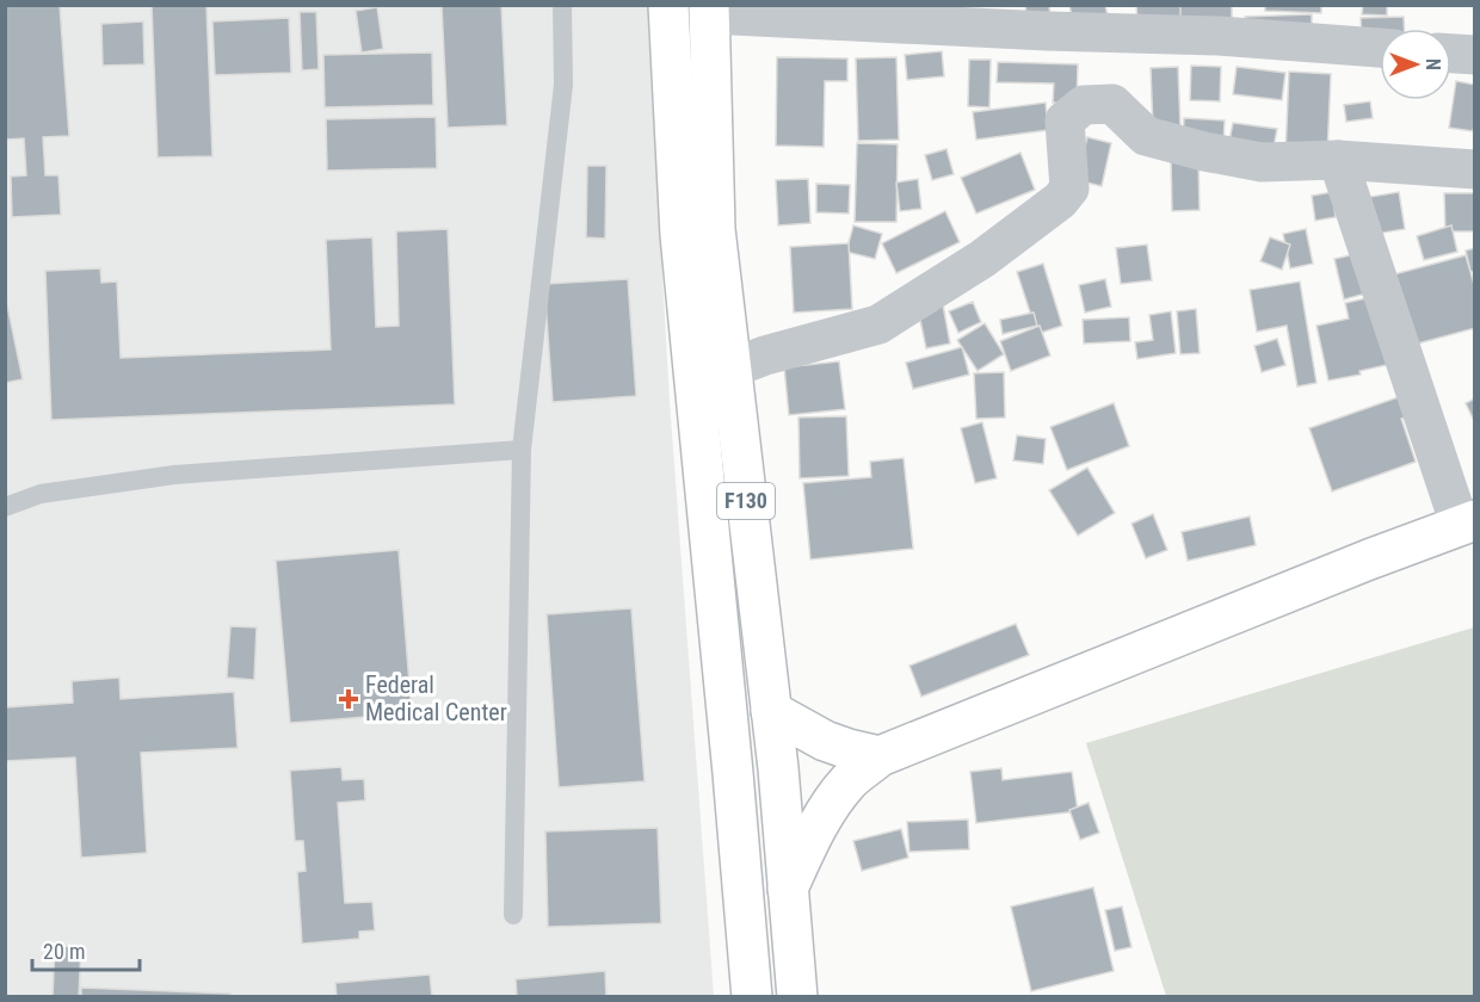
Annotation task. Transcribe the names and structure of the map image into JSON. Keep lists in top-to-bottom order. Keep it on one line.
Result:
{"streets":{"main road":["F130"]},"places":{"health":["Federal Medical Center"]},"scale_bar":"20 m","north":"right"}
